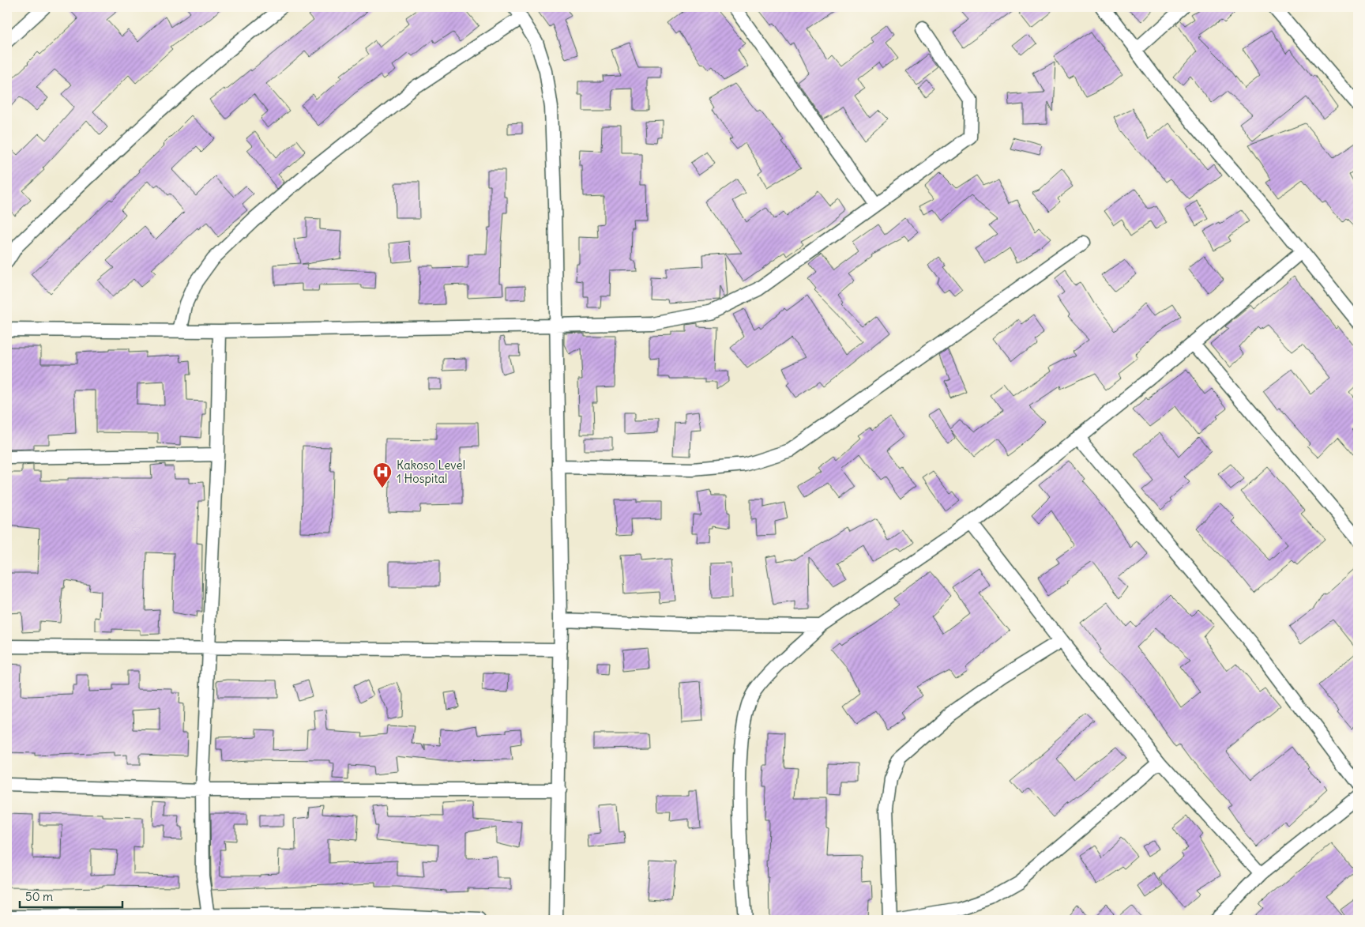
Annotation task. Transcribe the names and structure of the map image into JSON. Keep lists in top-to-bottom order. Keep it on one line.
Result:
{"places":{"hospital":["Kakoso Level 1 Hospital"]},"scale_bar":"50 m"}
